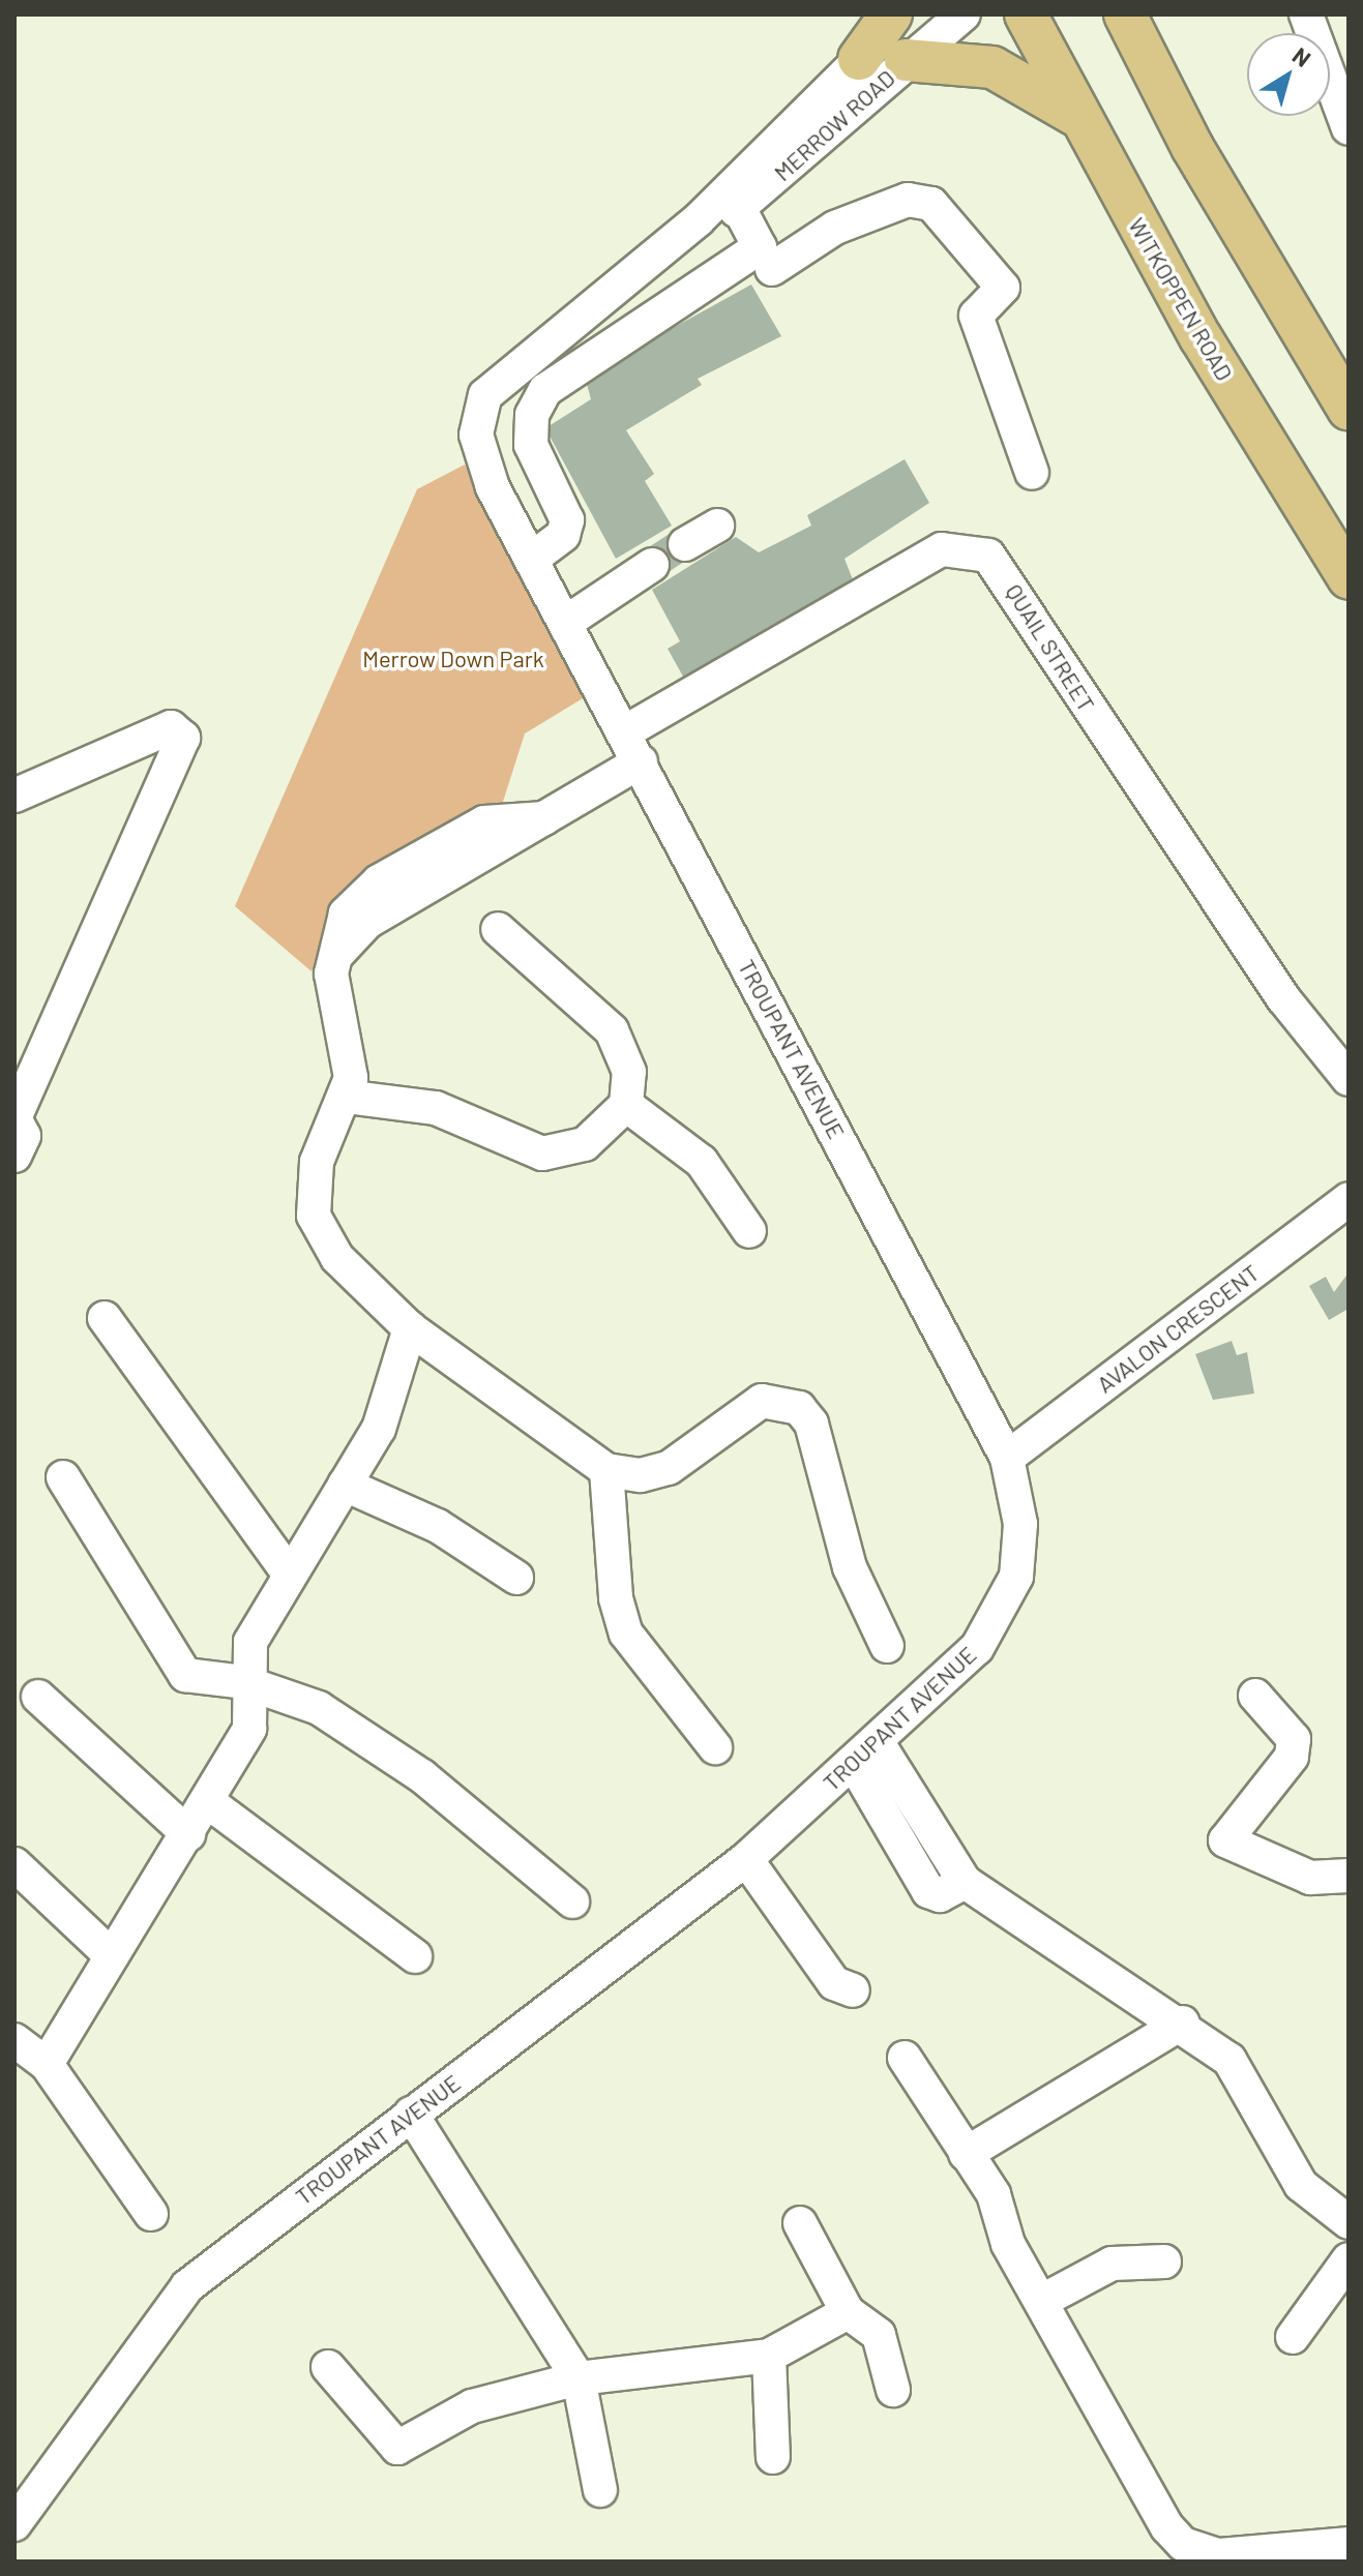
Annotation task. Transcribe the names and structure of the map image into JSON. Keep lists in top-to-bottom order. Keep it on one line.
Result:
{"streets":{"main road":["WITKOPPEN ROAD"],"street":["MERROW ROAD","QUAIL STREET","TROUPANT AVENUE","AVALON CRESCENT"]},"crossings":[["MERROW ROAD","TROUPANT AVENUE"],["QUAIL STREET","TROUPANT AVENUE"],["TROUPANT AVENUE","AVALON CRESCENT"]],"parks":["Merrow Down Park"],"north":"top right"}
